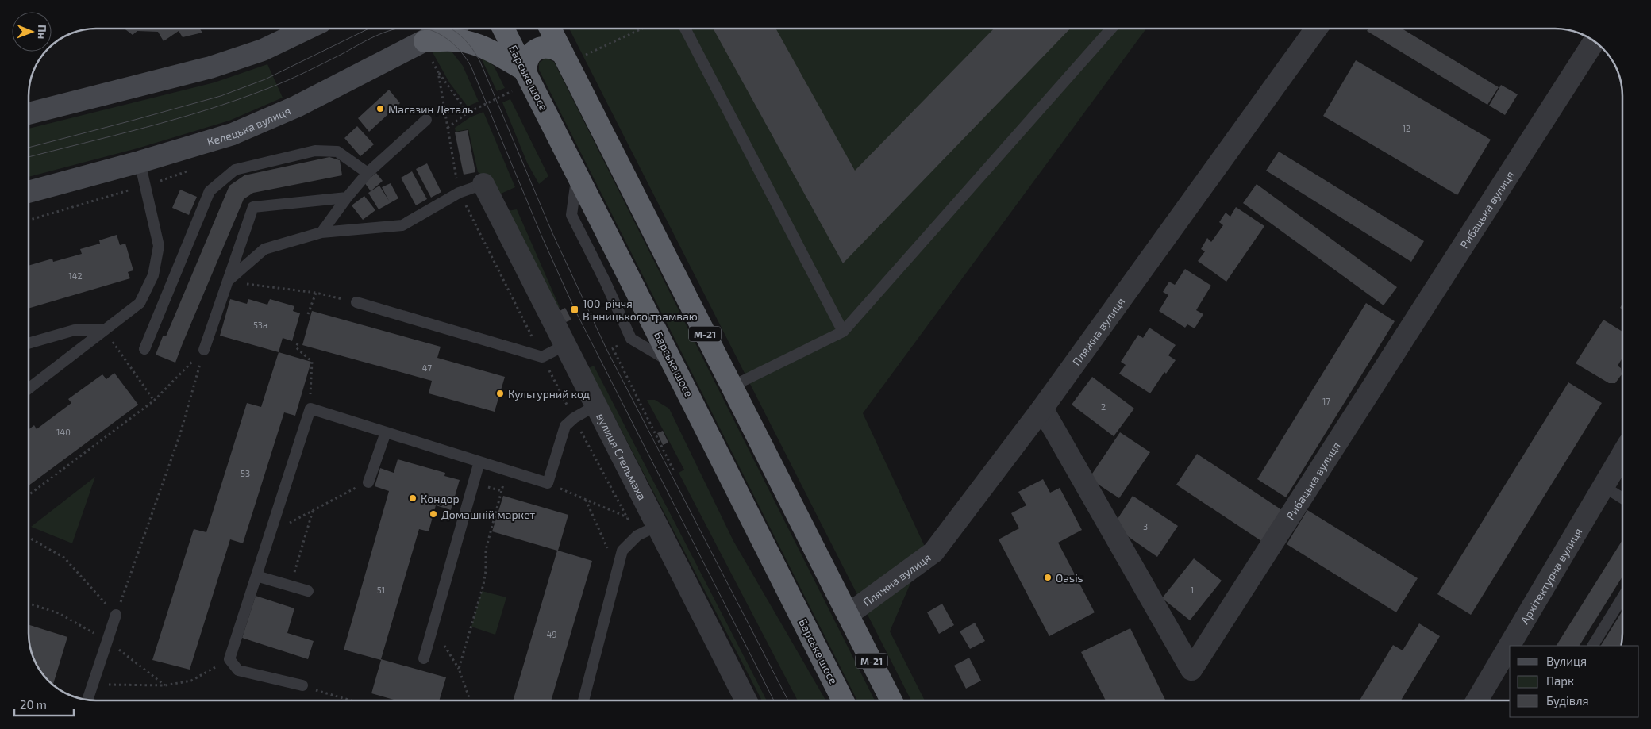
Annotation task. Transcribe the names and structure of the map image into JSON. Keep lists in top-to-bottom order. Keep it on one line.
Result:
{"streets":{"highway":["Барське шосе","М-21"],"main road":["Келецька вулиця"],"street":["Рибацька вулиця","Пляжна вулиця","вулиця Стельмаха","Архітектурна вулиця"]},"crossings":[["Рибацька вулиця","Пляжна вулиця"],["Пляжна вулиця","М-21"]],"places":{"other":["Магазин Деталь","Культурний код","Кондор","Домашній маркет","Oasis"],"transit":["100-річчя Вінницького трамваю"]},"house_numbers":["12","142","53а","47","17","2","140","53","3","51","1","49"],"legend":["Вулиця","Парк","Будівля"],"scale_bar":"20 m","north":"right"}
